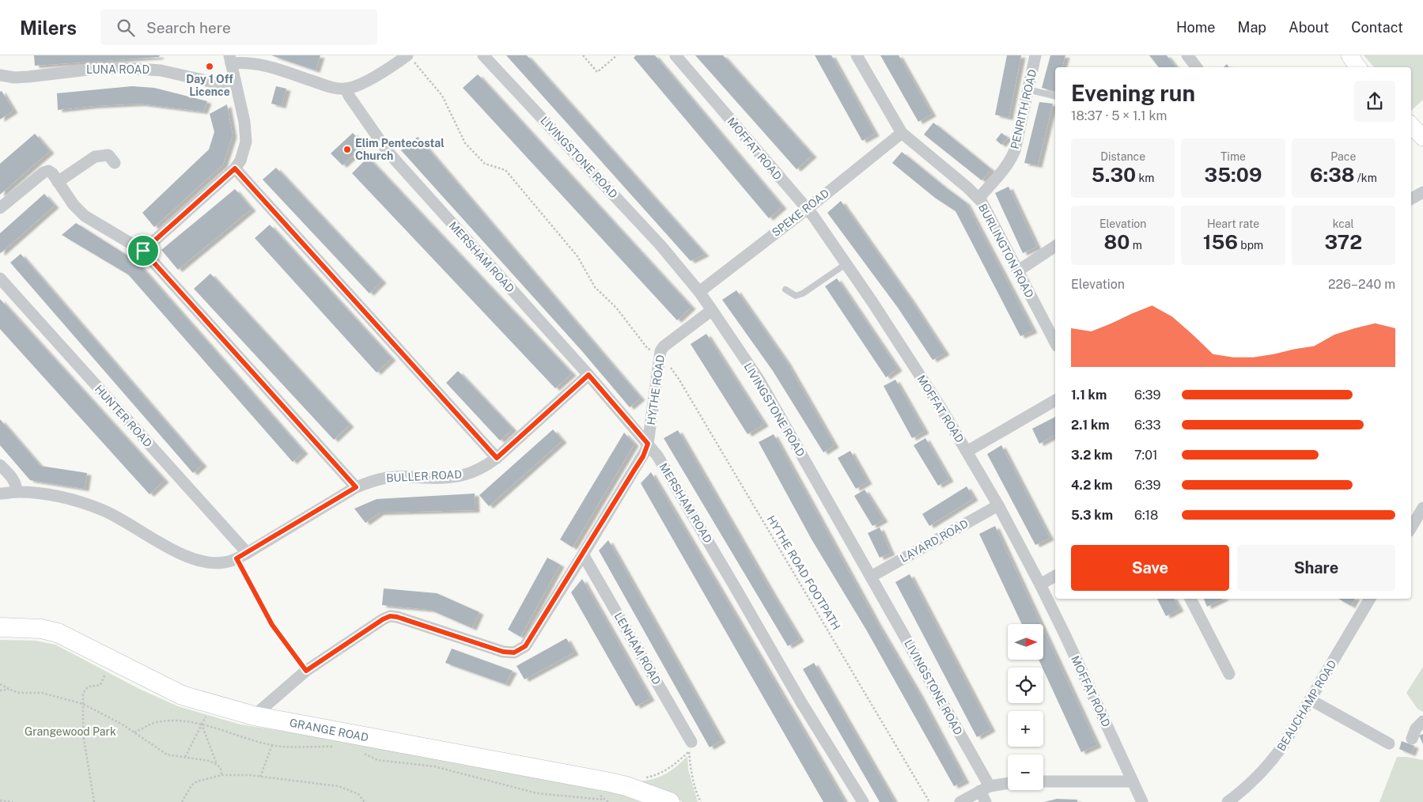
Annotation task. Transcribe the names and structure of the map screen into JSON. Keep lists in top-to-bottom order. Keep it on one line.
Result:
{"streets":{"main road":["GRANGE ROAD"],"street":["LUNA ROAD","PENRITH ROAD","MOFFAT ROAD","LIVINGSTONE ROAD","SPEKE ROAD","BURLINGTON ROAD","MERSHAM ROAD","HYTHE ROAD","HUNTER ROAD","BULLER ROAD","LAYARD ROAD","LENHAM ROAD","BEAUCHAMP ROAD"],"path":["HYTHE ROAD FOOTPATH"]},"crossings":[["PENRITH ROAD","BURLINGTON ROAD"],["MOFFAT ROAD","SPEKE ROAD"],["MOFFAT ROAD","LAYARD ROAD"],["LIVINGSTONE ROAD","SPEKE ROAD"],["LIVINGSTONE ROAD","HYTHE ROAD"],["LIVINGSTONE ROAD","LAYARD ROAD"],["SPEKE ROAD","BURLINGTON ROAD"],["MERSHAM ROAD","HYTHE ROAD"],["MERSHAM ROAD","BULLER ROAD"],["HYTHE ROAD","HYTHE ROAD FOOTPATH"],["HYTHE ROAD","LENHAM ROAD"],["HYTHE ROAD","GRANGE ROAD"],["HUNTER ROAD","BULLER ROAD"]],"parks":["Grangewood Park"],"places":["Day 1 Off Licence","Elim Pentecostal Church"],"north":"right","page":{"header":"Milers","search":"Search here","nav":["Home","Map","About","Contact"],"heading":["Evening run","18:37 · 5 × 1.1 km"],"stats":[["Distance","5.30 km"],["Time","35:09"],["Pace","6:38 /km"],["Elevation","80 m"],["Heart rate","156 bpm"],["kcal","372"]],"chart":["Elevation","226–240 m"],"list":[{"name":"1.1 km","note":"6:39"},{"name":"2.1 km","note":"6:33"},{"name":"3.2 km","note":"7:01"},{"name":"4.2 km","note":"6:39"},{"name":"5.3 km","note":"6:18"}],"buttons":["Save","Share"],"map_buttons":["+","−"]}}
